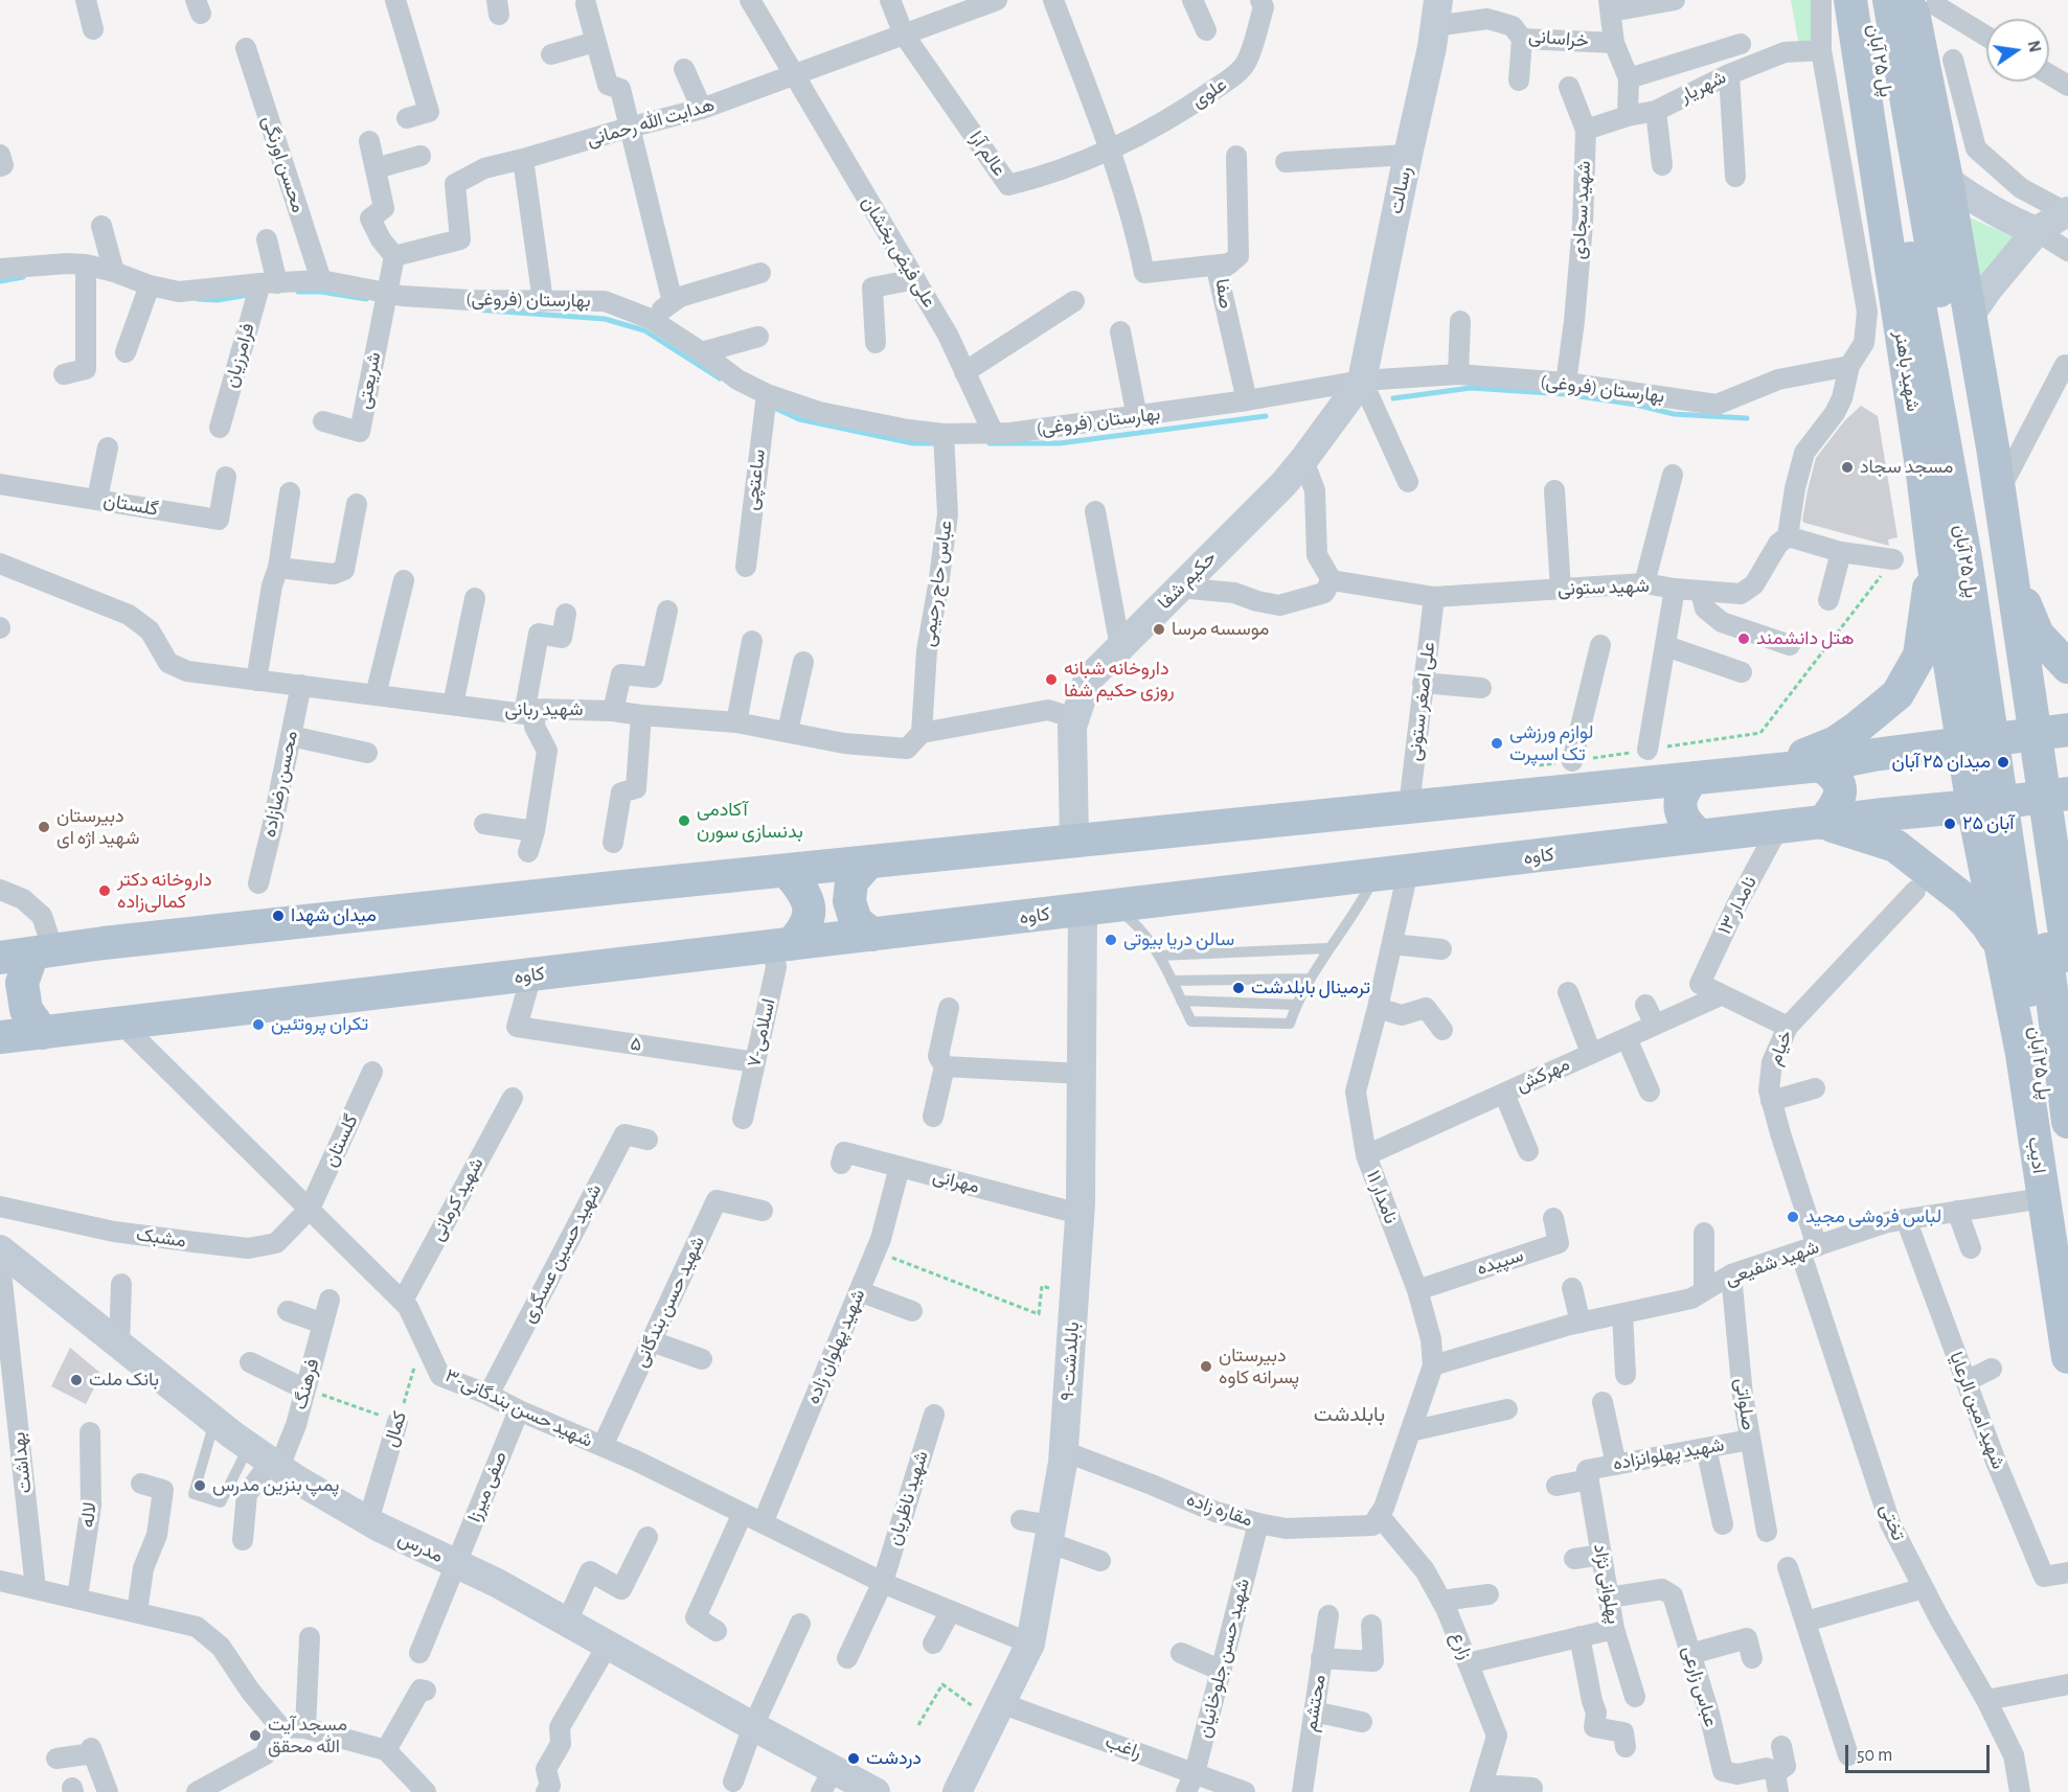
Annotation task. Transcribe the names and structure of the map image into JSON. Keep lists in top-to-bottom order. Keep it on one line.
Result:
{"streets":{"main road":["پل ۲۵ آبان","شهید باهنر","کاوه","ادیب"],"street":["خراسانی","شهریار","علوی","هدایت الله رحمانی","عالم آرا","محسن اورنگی","رسالت","شهید سجادی","علی فیض بخشان","صفا","بهارستان (فروغی)","فرامرزیان","شریعتی","ساعتچی","گلستان","حکیم شفا","عباس حاج رحیمی","شهید ستونی","علی اصغر ستونی","شهید ربانی","محسن رضازاده","۱۳ نامدار","۷-اسلامی","۵","خیام","مهرکش","مهرانی","۱۱ نامدار","شهید کرمانی","مشبک","شهید حسین عسگری","سپیده","شهید شفیعی","شهید حسن بندگانی","شهید پهلوان زاده","۹-بابلدشت","فرهنگ","صلواتی","۳-شهید حسن بندگانی","شهید امین الرعایا","کمال","شهید پهلوانزاده","بهداشت","صفی میرزا","شهید ناظریان","مقاره زاده","لاله","تختی","مدرس","پهلوانی نژاد","زارع","شهید حسن جلوخانیان","عباس زارعی","محتشم","راغب"]},"crossings":[["خراسانی","رسالت"],["پل ۲۵ آبان","ادیب"],["شهریار","شهید سجادی"],["علوی","عالم آرا"],["هدایت الله رحمانی","عالم آرا"],["هدایت الله رحمانی","علی فیض بخشان"],["محسن اورنگی","بهارستان (فروغی)"],["رسالت","بهارستان (فروغی)"],["رسالت","حکیم شفا"],["شهید سجادی","بهارستان (فروغی)"],["علی فیض بخشان","بهارستان (فروغی)"],["صفا","بهارستان (فروغی)"],["بهارستان (فروغی)","فرامرزیان"],["بهارستان (فروغی)","شریعتی"],["بهارستان (فروغی)","ساعتچی"],["بهارستان (فروغی)","حکیم شفا"],["بهارستان (فروغی)","عباس حاج رحیمی"],["شهید باهنر","کاوه"],["شهید باهنر","ادیب"],["گلستان","مشبک"],["گلستان","۳-شهید حسن بندگانی"],["حکیم شفا","شهید ربانی"],["عباس حاج رحیمی","شهید ربانی"],["شهید ستونی","علی اصغر ستونی"],["شهید ربانی","محسن رضازاده"],["کاوه","۱۳ نامدار"],["کاوه","۷-اسلامی"],["کاوه","۵"],["کاوه","ادیب"],["کاوه","۱۱ نامدار"],["کاوه","۹-بابلدشت"],["کاوه","۳-شهید حسن بندگانی"],["۱۳ نامدار","مهرکش"],["۷-اسلامی","۵"],["خیام","شهید شفیعی"],["خیام","تختی"],["مهرکش","۱۱ نامدار"],["ادیب","شهید شفیعی"],["مهرانی","شهید پهلوان زاده"],["مهرانی","۹-بابلدشت"],["۱۱ نامدار","سپیده"],["۱۱ نامدار","شهید شفیعی"],["۱۱ نامدار","مقاره زاده"],["۱۱ نامدار","زارع"],["شهید کرمانی","۳-شهید حسن بندگانی"],["مشبک","۳-شهید حسن بندگانی"],["شهید حسین عسگری","۳-شهید حسن بندگانی"],["شهید شفیعی","صلواتی"],["شهید شفیعی","شهید امین الرعایا"],["شهید شفیعی","تختی"],["شهید حسن بندگانی","۳-شهید حسن بندگانی"],["شهید پهلوان زاده","۳-شهید حسن بندگانی"],["۹-بابلدشت","۳-شهید حسن بندگانی"],["۹-بابلدشت","مقاره زاده"],["۹-بابلدشت","راغب"],["فرهنگ","مدرس"],["صلواتی","شهید پهلوانزاده"],["۳-شهید حسن بندگانی","کمال"],["۳-شهید حسن بندگانی","صفی میرزا"],["۳-شهید حسن بندگانی","شهید ناظریان"],["کمال","مدرس"],["شهید پهلوانزاده","پهلوانی نژاد"],["صفی میرزا","مدرس"],["مقاره زاده","زارع"],["مقاره زاده","شهید حسن جلوخانیان"],["پهلوانی نژاد","عباس زارعی"],["شهید حسن جلوخانیان","راغب"]],"districts":["بابلدشت"],"places":["مسجد سجاد","موسسه مرسا","هتل دانشمند","داروخانه شبانه‌ روزی حکیم شفا","لوازم ورزشی تک اسپرت","میدان ۲۵ آبان","آکادمی بدنسازی سورن","۲۵ آبان","دبیرستان شهید اژه ای","داروخانه دکتر کمالی‌زاده","میدان شهدا","سالن دریا بیوتی","ترمینال بابلدشت","تکران پروتئین","لباس فروشی مجید","دبیرستان پسرانه کاوه","بانک ملت","پمپ بنزین مدرس","مسجد آیت الله محقق","دردشت"],"scale_bar":"50 m","north":"right"}
